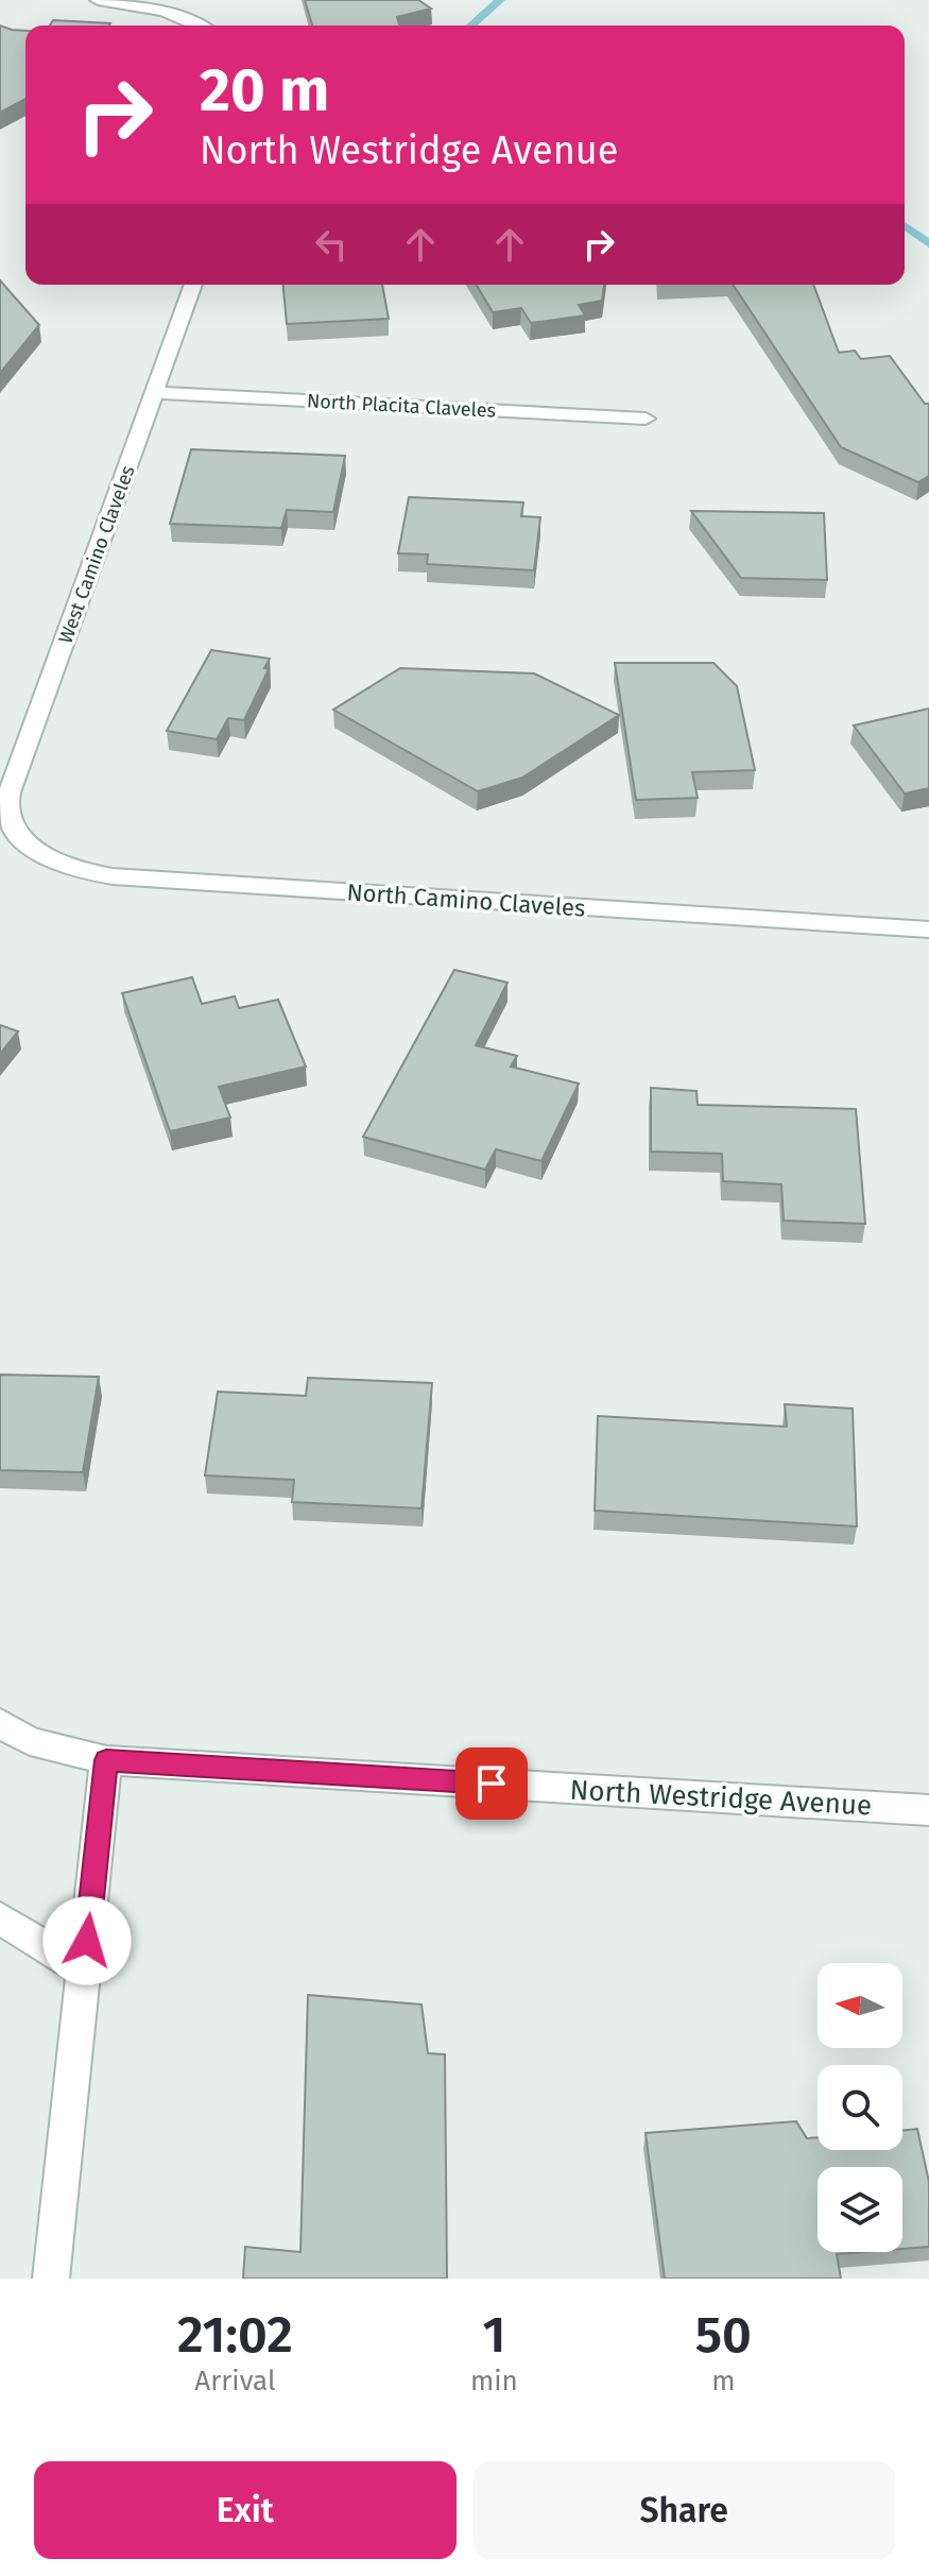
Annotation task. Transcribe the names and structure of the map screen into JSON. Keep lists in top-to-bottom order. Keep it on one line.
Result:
{"streets":{"street":["North Placita Claveles","West Camino Claveles","North Camino Claveles","North Westridge Avenue"]},"crossings":[["North Placita Claveles","West Camino Claveles"],["West Camino Claveles","North Camino Claveles"]],"north":"left","page":{"turn":["20 m","North Westridge Avenue"],"eta":["21:02","Arrival","1","min","50","m"],"buttons":["Exit","Share"]}}
